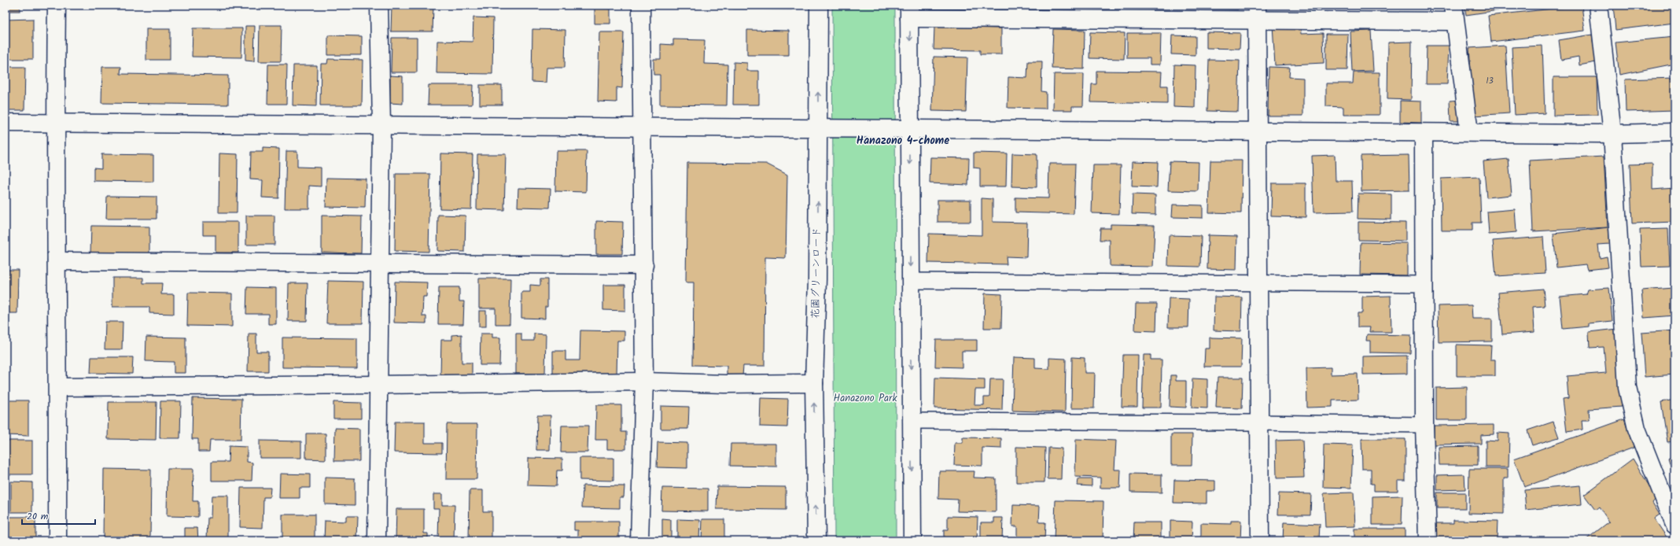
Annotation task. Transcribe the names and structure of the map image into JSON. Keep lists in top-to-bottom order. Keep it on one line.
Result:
{"streets":{"street":["花園グリーンロード"]},"districts":["Hanazono 4-chome"],"parks":["Hanazono Park"],"house_numbers":["13"],"scale_bar":"20 m"}
